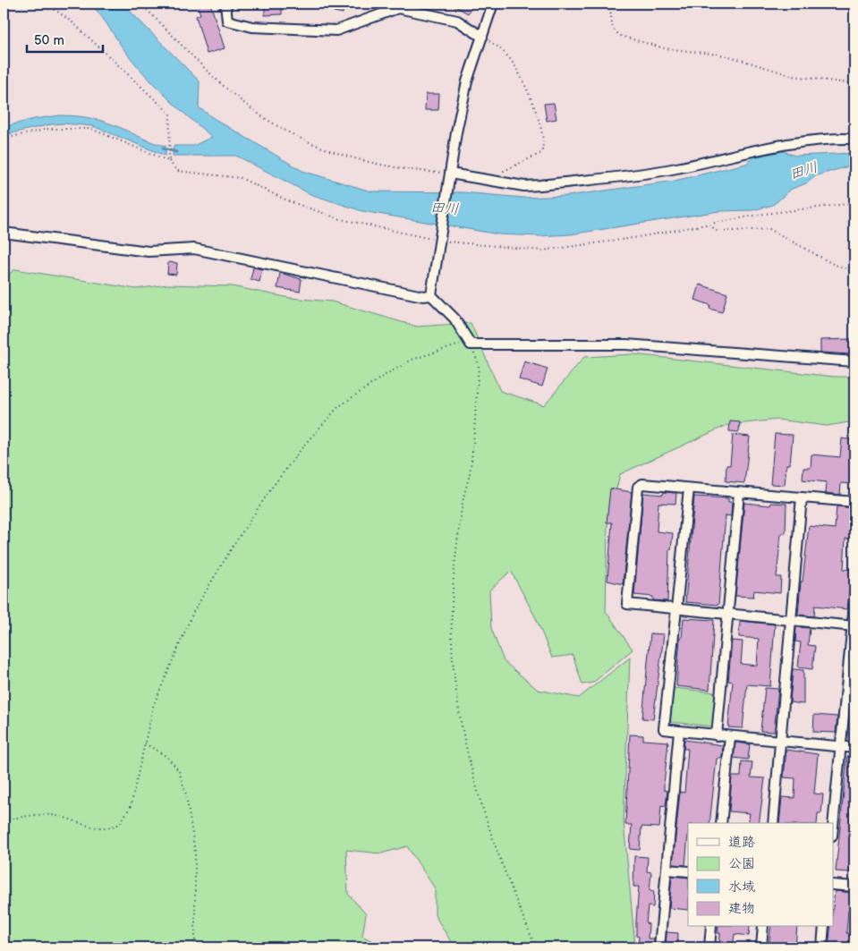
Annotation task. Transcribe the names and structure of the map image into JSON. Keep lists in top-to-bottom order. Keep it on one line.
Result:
{"water":["田川"],"legend":["道路","公園","水域","建物"],"scale_bar":"50 m"}
